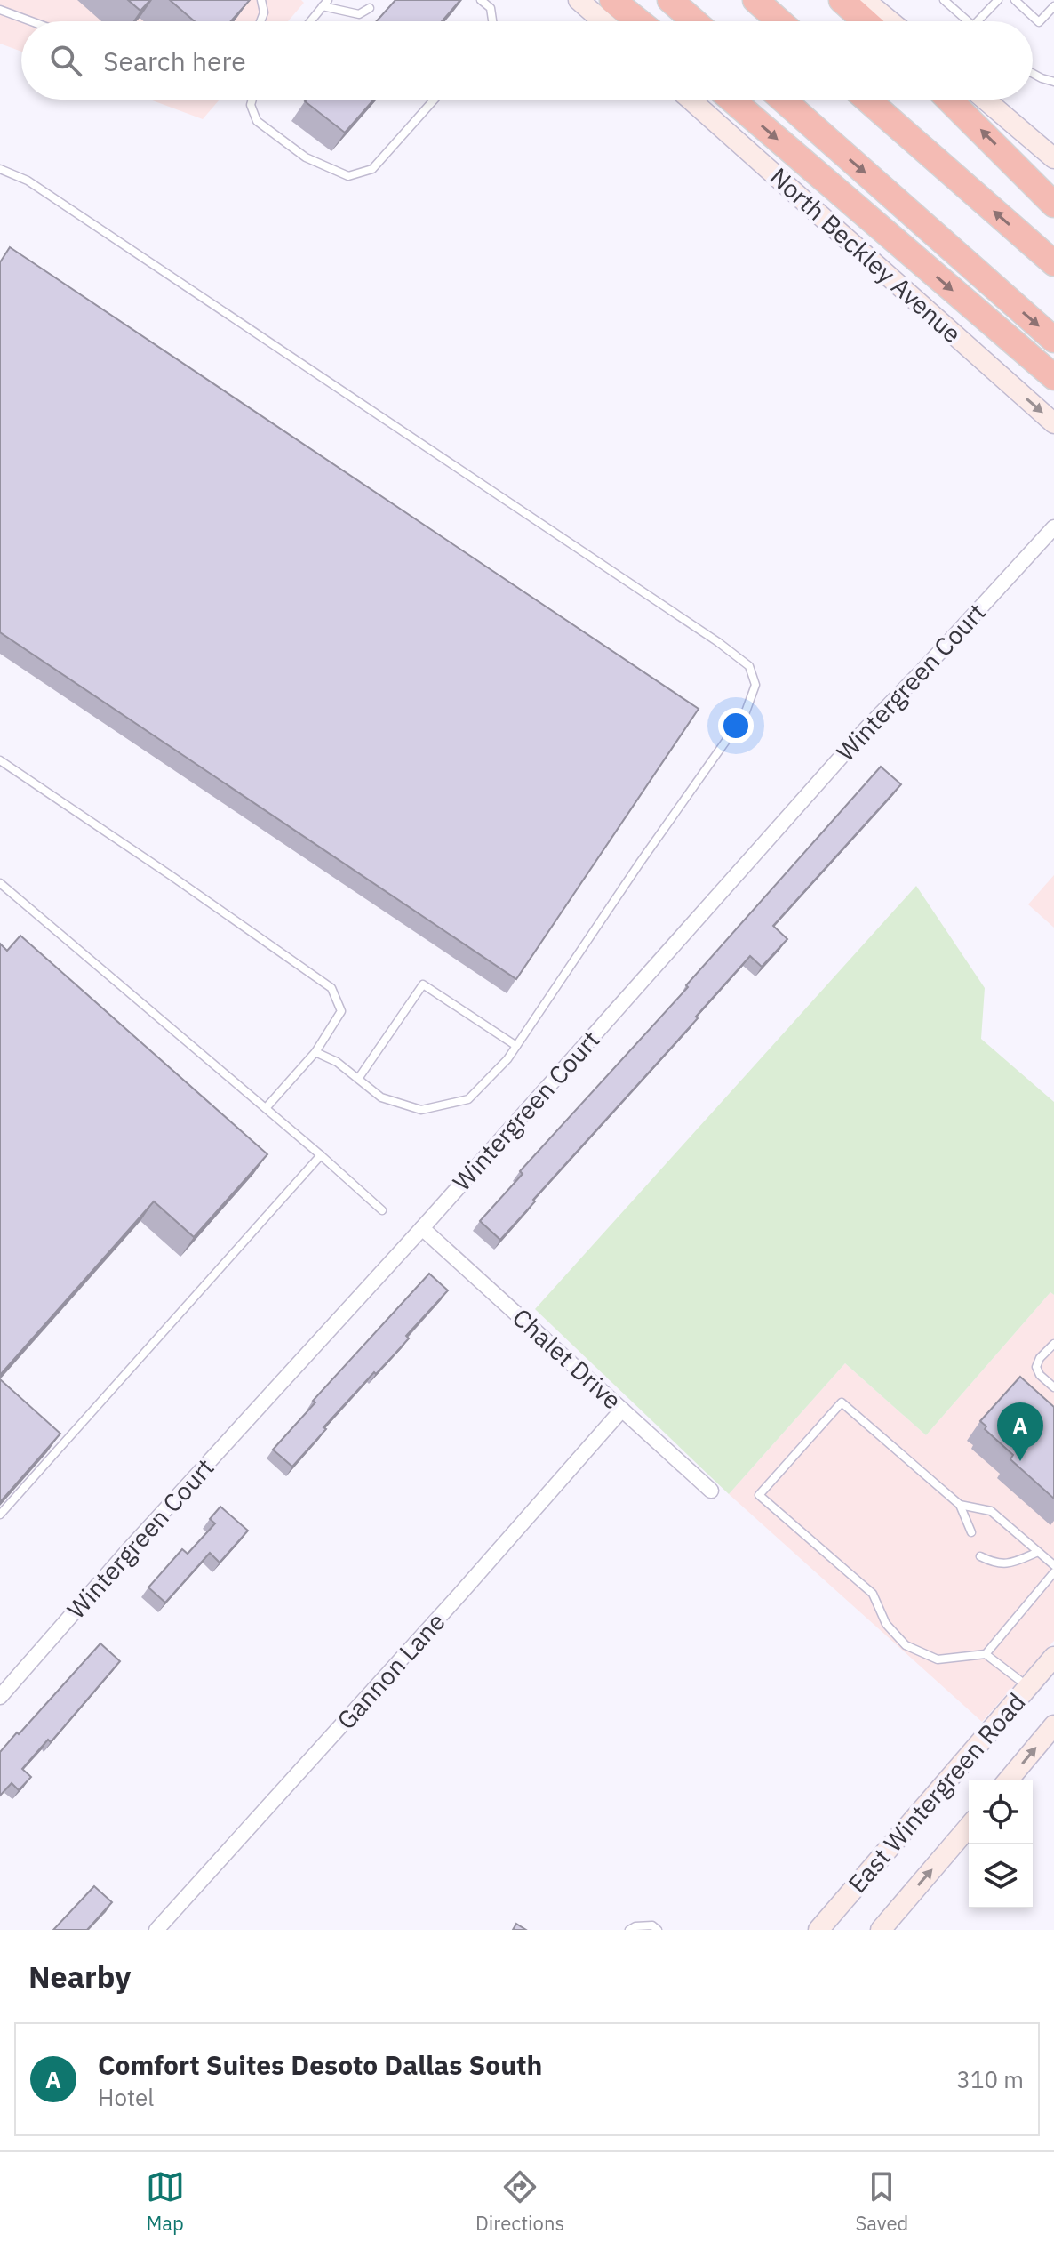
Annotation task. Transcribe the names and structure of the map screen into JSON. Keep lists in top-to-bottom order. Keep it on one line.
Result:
{"streets":{"main road":["North Beckley Avenue","East Wintergreen Road"],"street":["Wintergreen Court","Chalet Drive","Gannon Lane"]},"crossings":[["Wintergreen Court","Chalet Drive"],["Chalet Drive","Gannon Lane"]],"one_way":["North Beckley Avenue"],"page":{"search":"Search here","pins":"A","heading":"Nearby","list":[{"mark":"A","name":"Comfort Suites Desoto Dallas South","note":"Hotel","value":"310 m"}],"nav":["Map","Directions","Saved"]}}
